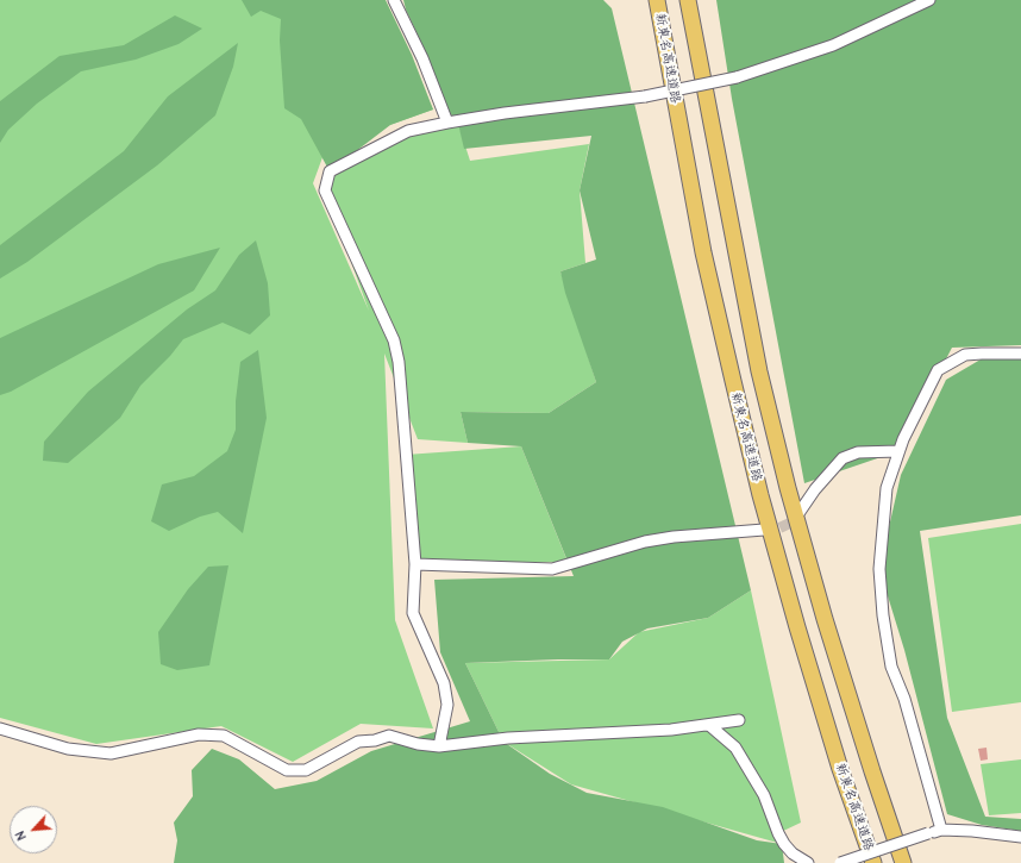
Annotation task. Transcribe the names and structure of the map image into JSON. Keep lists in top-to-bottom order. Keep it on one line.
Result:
{"streets":{"highway":["新東名高速道路"]},"north":"bottom left"}
